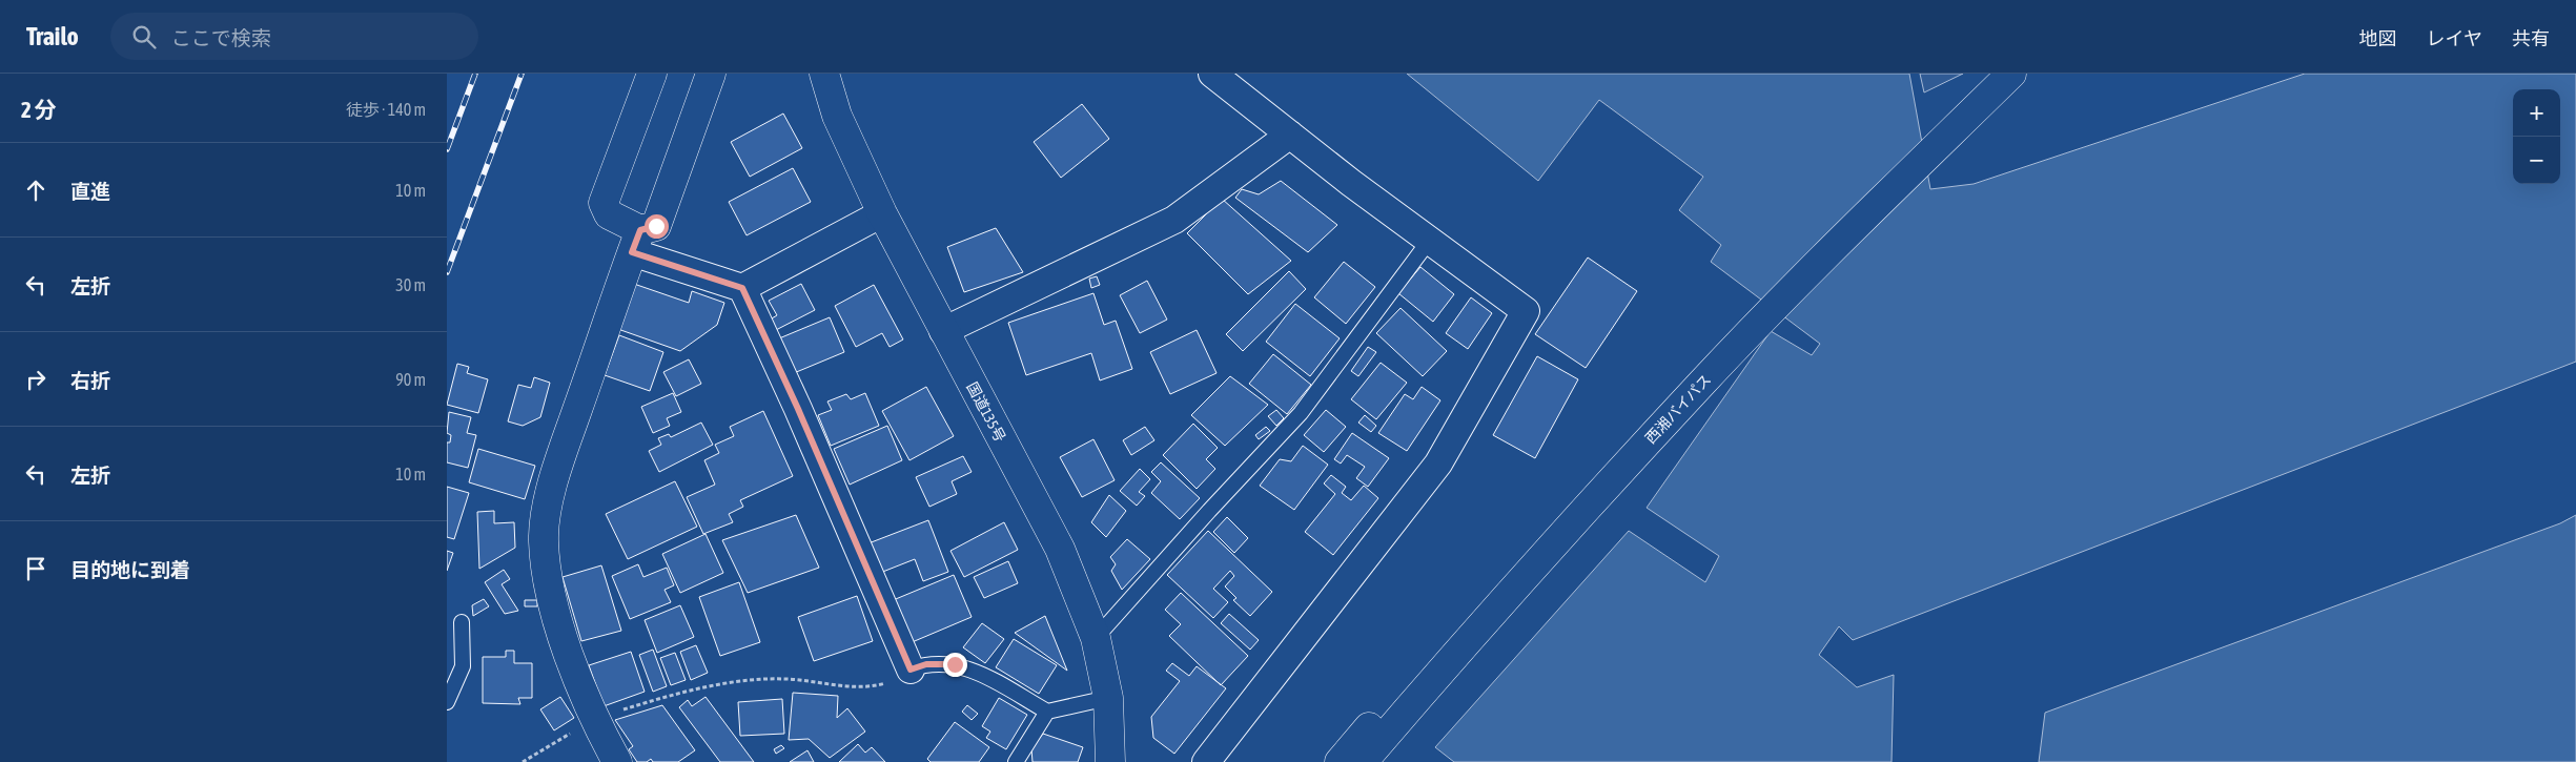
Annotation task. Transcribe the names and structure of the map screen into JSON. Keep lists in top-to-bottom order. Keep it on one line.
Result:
{"streets":{"main road":["西湘バイパス","国道135号"]},"page":{"header":"Trailo","search":"ここで検索","nav":["地図","レイヤ","共有"],"heading":["2 分","徒歩 · 140 m"],"map_buttons":["+","−"],"list":[["直進","10 m"],["左折","30 m"],["右折","90 m"],["左折","10 m"],"目的地に到着"]}}
